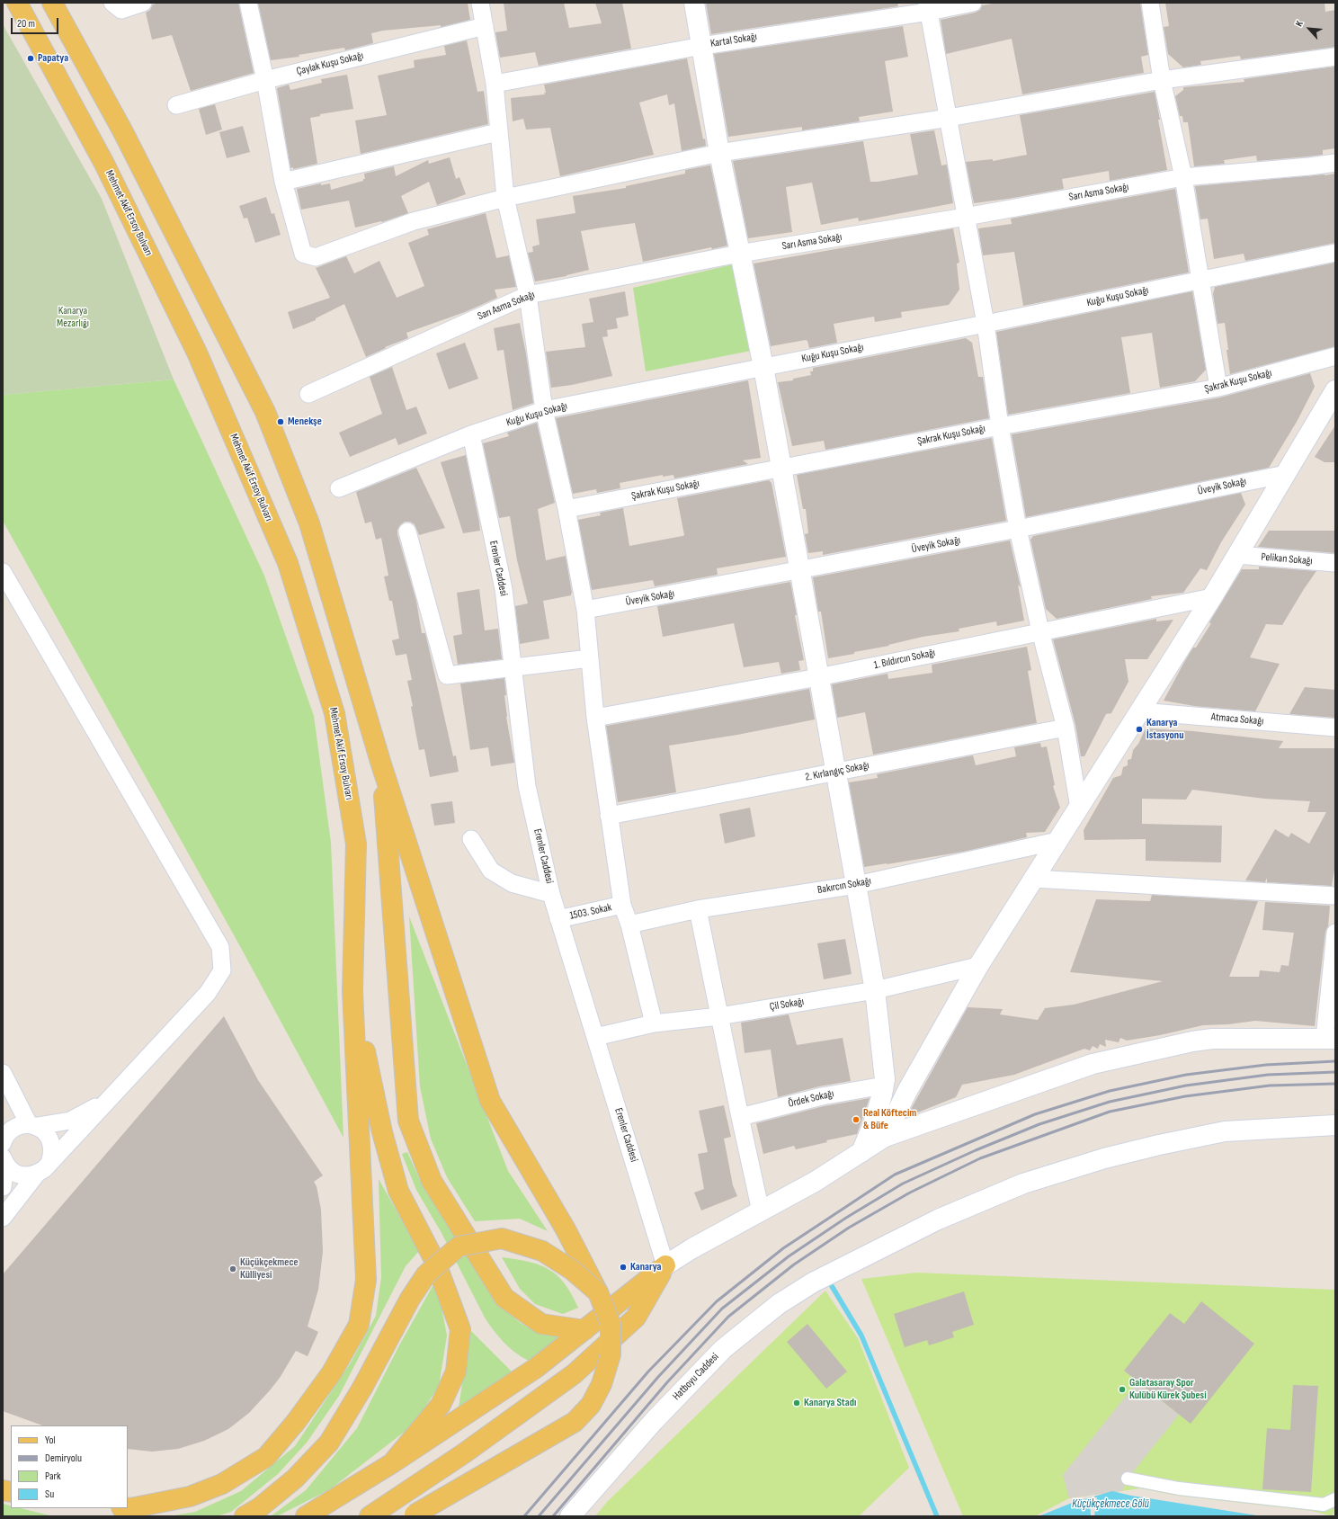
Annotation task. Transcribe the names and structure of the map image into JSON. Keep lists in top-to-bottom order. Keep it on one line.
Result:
{"streets":{"main road":["Mehmet Akif Ersoy Bulvarı"],"street":["Kartal Sokağı","Çaylak Kuşu Sokağı","Sarı Asma Sokağı","Kuğu Kuşu Sokağı","Şakrak Kuşu Sokağı","Üveyik Sokağı","Pelikan Sokağı","Erenler Caddesi","1. Bıldırcın Sokağı","Atmaca Sokağı","2. Kırlangıç Sokağı","Bakırcın Sokağı","1503. Sokak","Çil Sokağı","Ördek Sokağı","Hatboyu Caddesi"]},"crossings":[["Kuğu Kuşu Sokağı","Erenler Caddesi"],["Erenler Caddesi","1503. Sokak"],["Erenler Caddesi","Çil Sokağı"]],"water":["Küçükçekmece Gölü"],"parks":["Kanarya Mezarlığı"],"places":["Papatya","Menekşe","Kanarya İstasyonu","Real Köftecim & Büfe","Kanarya","Küçükçekmece Külliyesi","Galatasaray Spor Kulübü Kürek Şubesi","Kanarya Stadı"],"legend":["Yol","Demiryolu","Park","Su"],"scale_bar":"20 m","north":"top left"}
